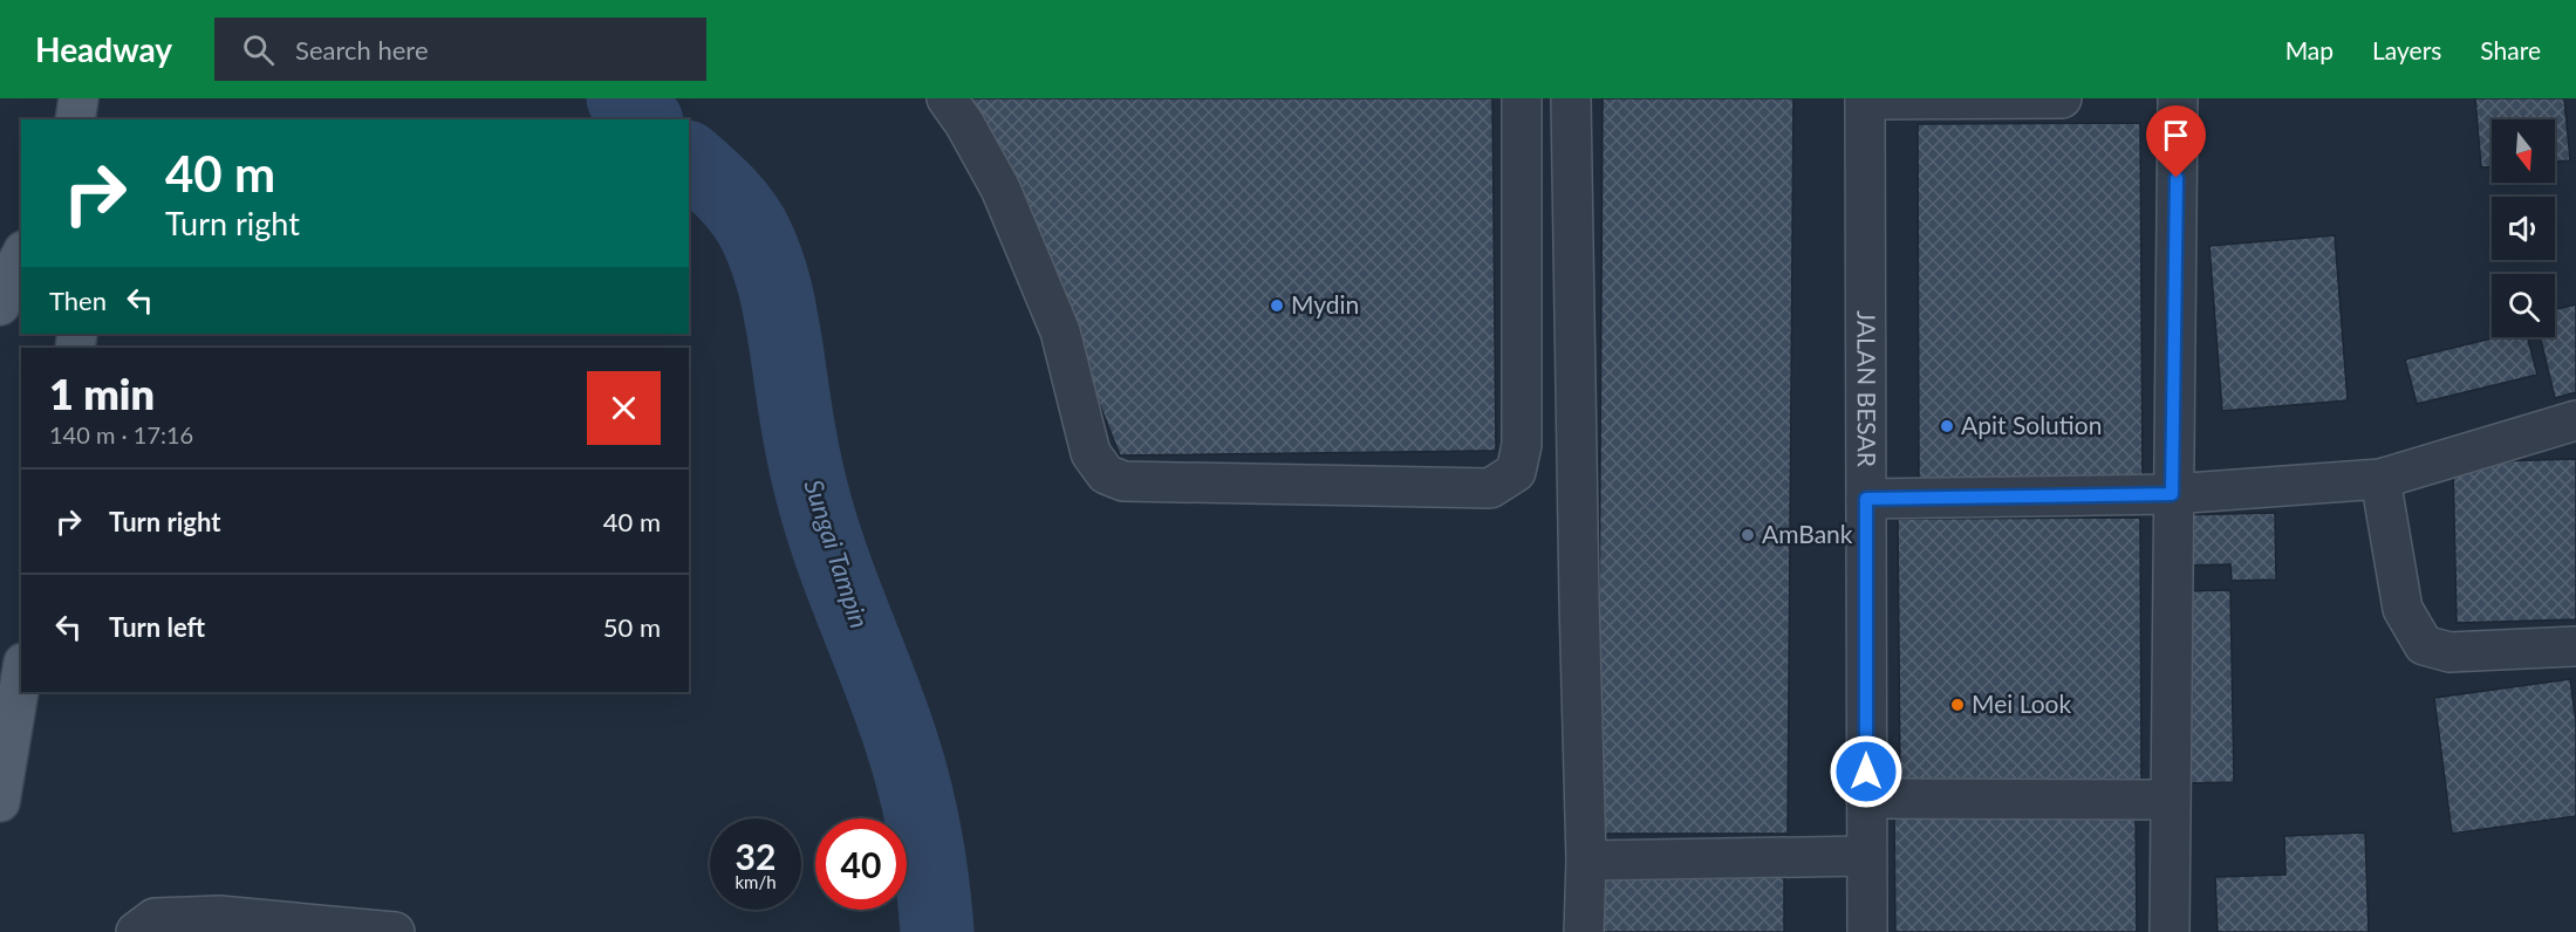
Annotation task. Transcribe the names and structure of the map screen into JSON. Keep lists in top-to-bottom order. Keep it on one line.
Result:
{"streets":{"street":["JALAN BESAR"]},"water":["Sungai Tampin"],"places":["Mydin","Apit Solution","AmBank","Mei Look"],"north":"bottom","page":{"header":"Headway","search":"Search here","nav":["Map","Layers","Share"],"turn":["40 m","Turn right"],"then":"Then","heading":["1 min","140 m · 17:16"],"list":[{"name":"Turn right","value":"40 m"},{"name":"Turn left","value":"50 m"}],"speed":"32 km/h","limit":"40"}}
